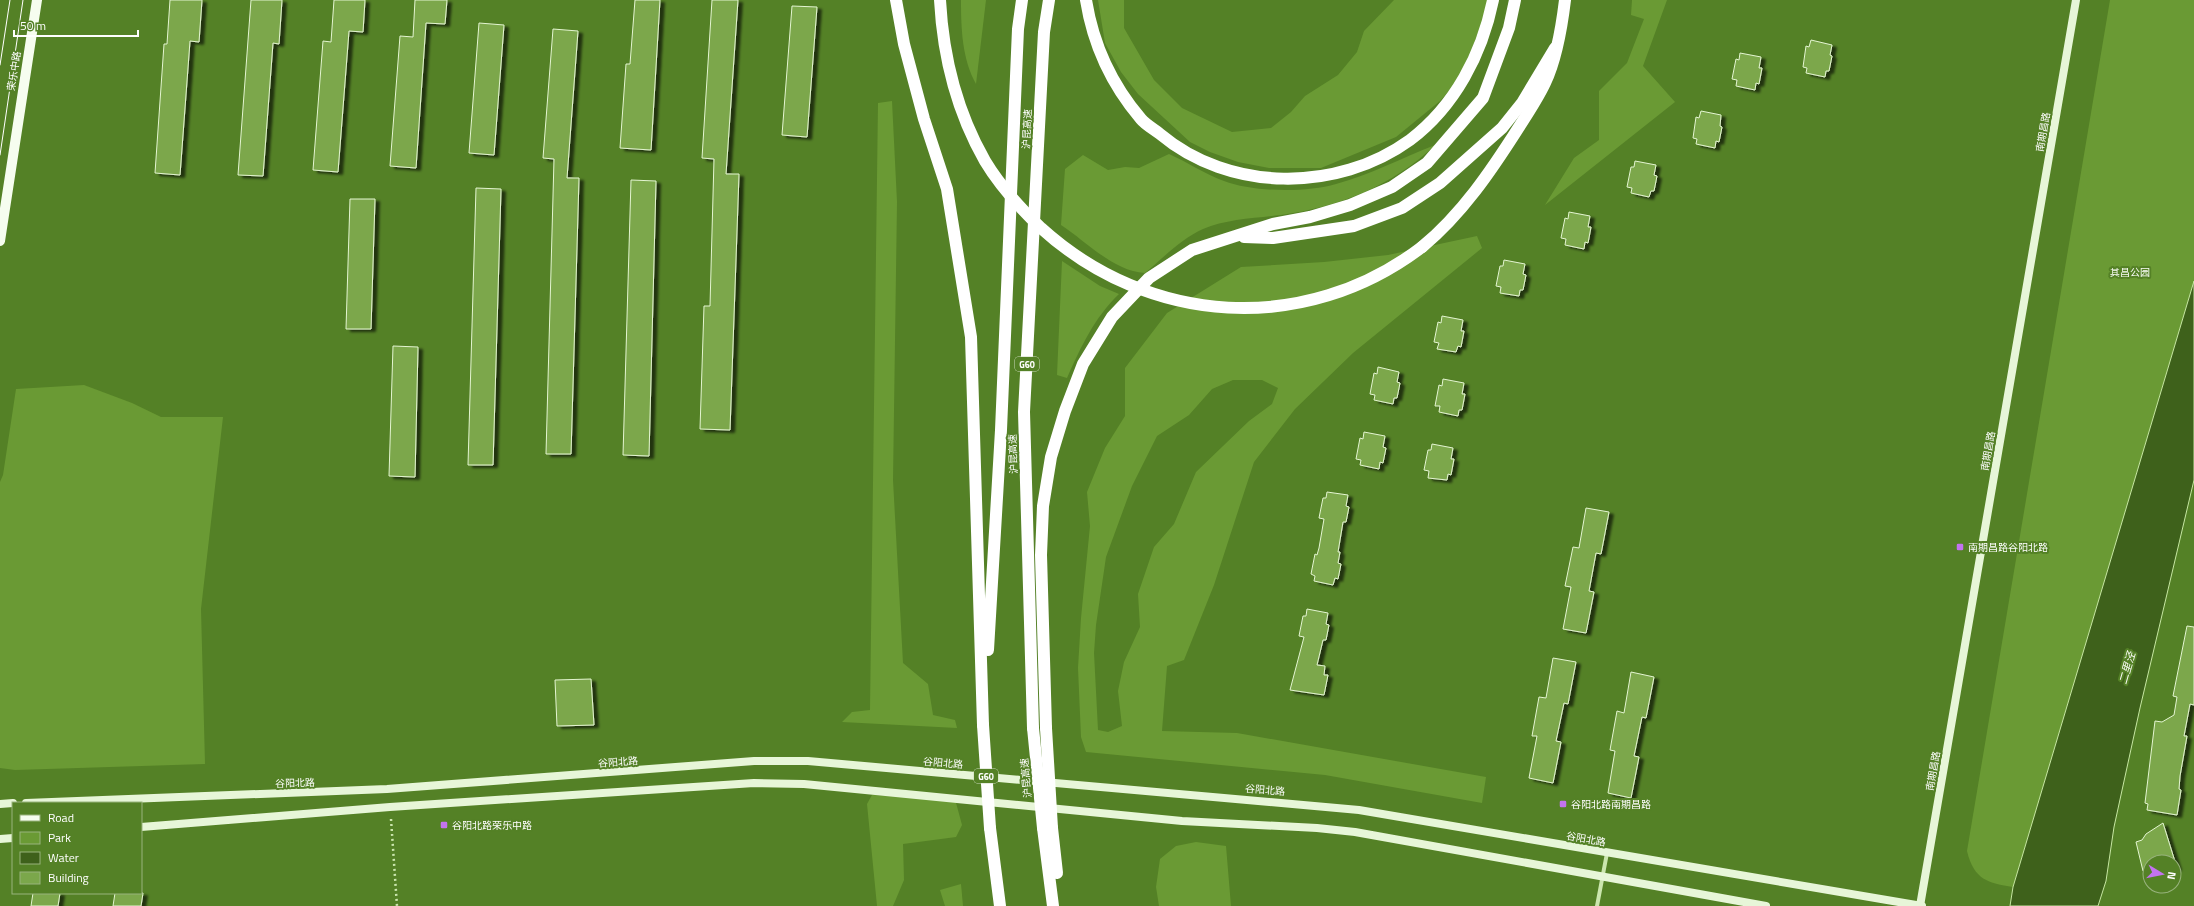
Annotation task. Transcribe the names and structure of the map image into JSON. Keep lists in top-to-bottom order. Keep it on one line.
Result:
{"streets":{"highway":["沪昆高速","G60"],"main road":["荣乐中路","南期昌路","谷阳北路"]},"crossings":[["南期昌路","谷阳北路"]],"water":["二里泾"],"parks":["其昌公园"],"places":{"transit":["南期昌路谷阳北路","谷阳北路南期昌路","谷阳北路荣乐中路"]},"legend":["Road","Park","Water","Building"],"scale_bar":"50 m","north":"right"}
